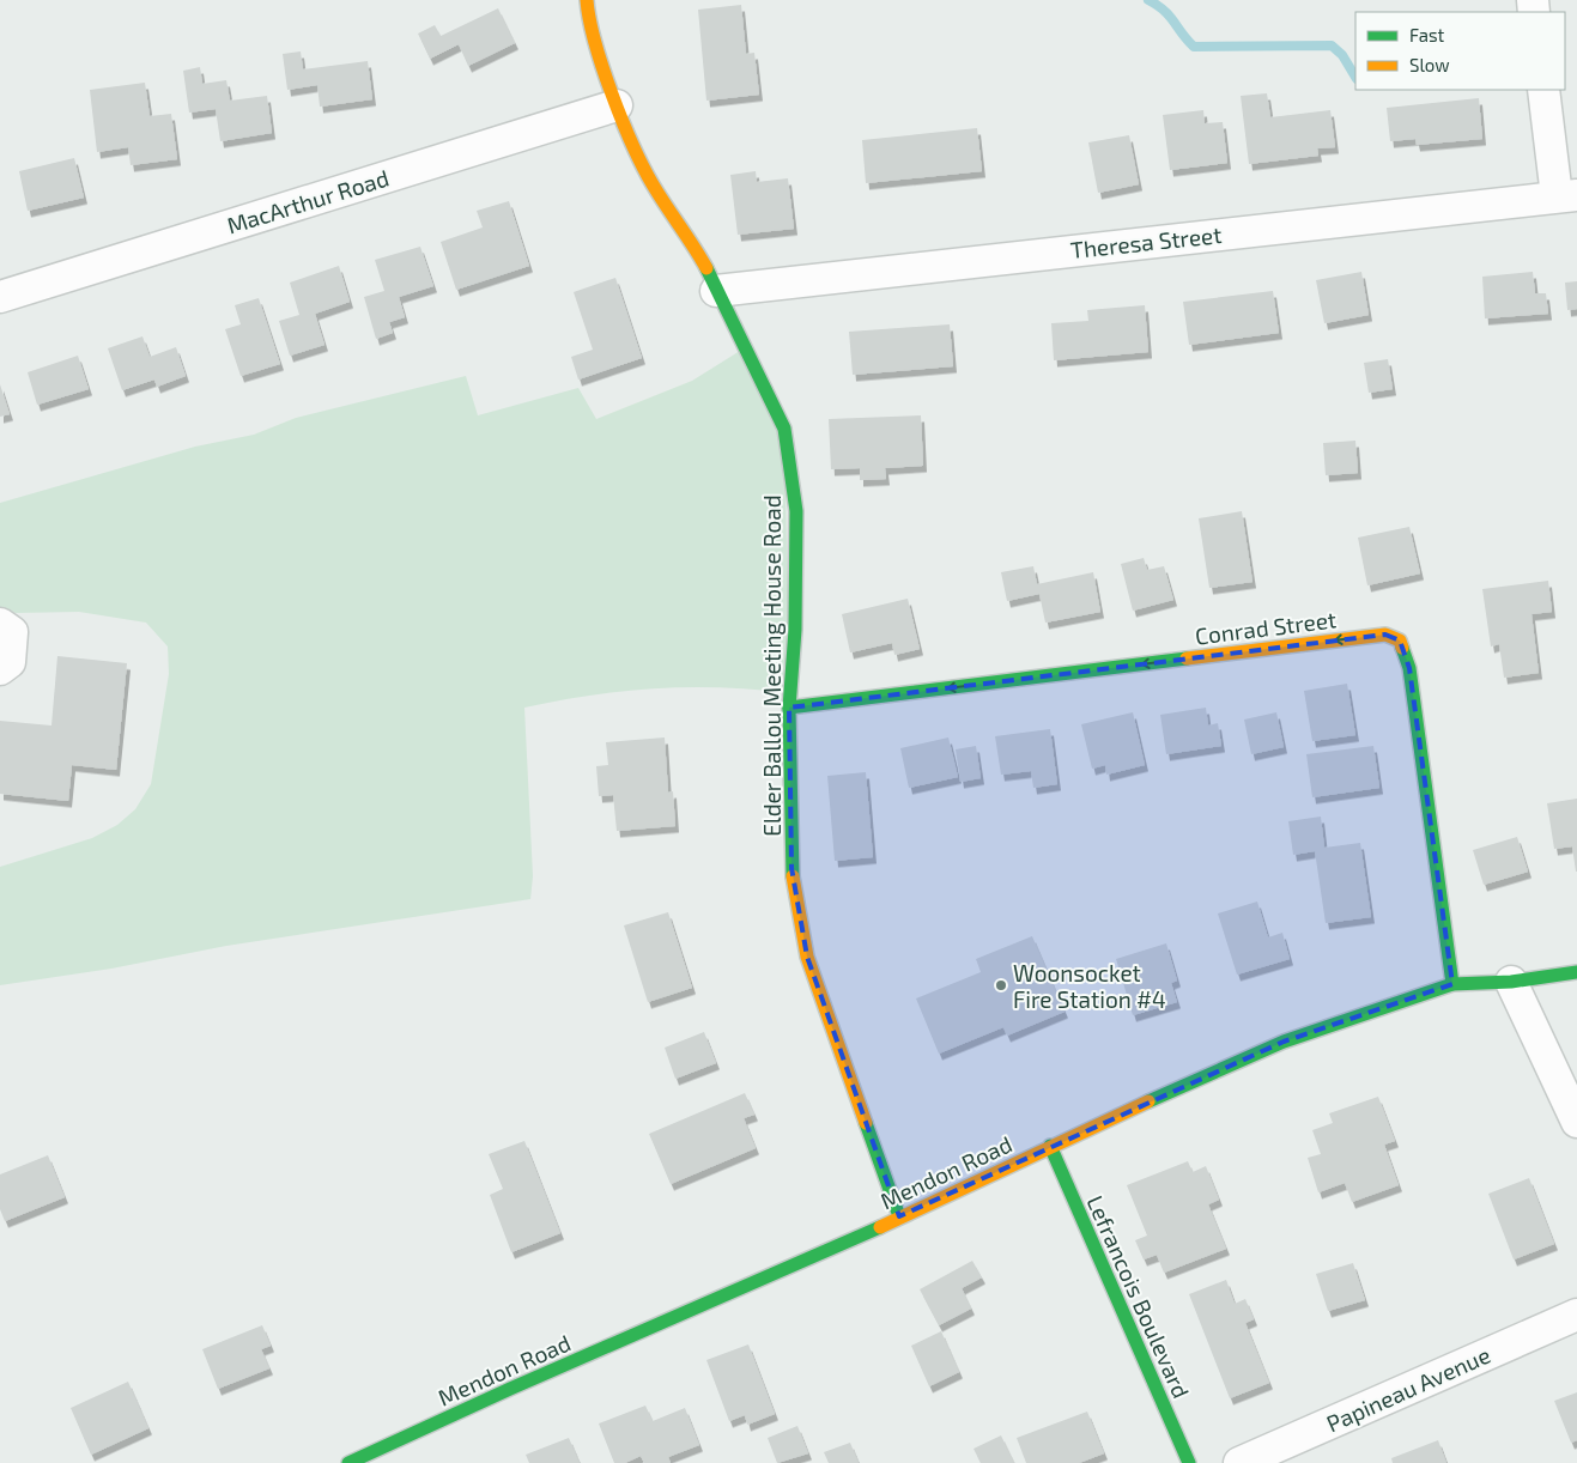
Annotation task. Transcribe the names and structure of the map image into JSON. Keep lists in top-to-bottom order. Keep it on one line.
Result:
{"streets":{"street":["MacArthur Road","Theresa Street","Conrad Street","Elder Ballou Meeting House Road","Mendon Road","Lefrancois Boulevard","Papineau Avenue"]},"crossings":[["MacArthur Road","Elder Ballou Meeting House Road"],["Theresa Street","Elder Ballou Meeting House Road"],["Conrad Street","Elder Ballou Meeting House Road"],["Conrad Street","Mendon Road"],["Elder Ballou Meeting House Road","Mendon Road"],["Mendon Road","Lefrancois Boulevard"]],"places":["Woonsocket Fire Station #4"],"legend":["Fast","Slow"]}
